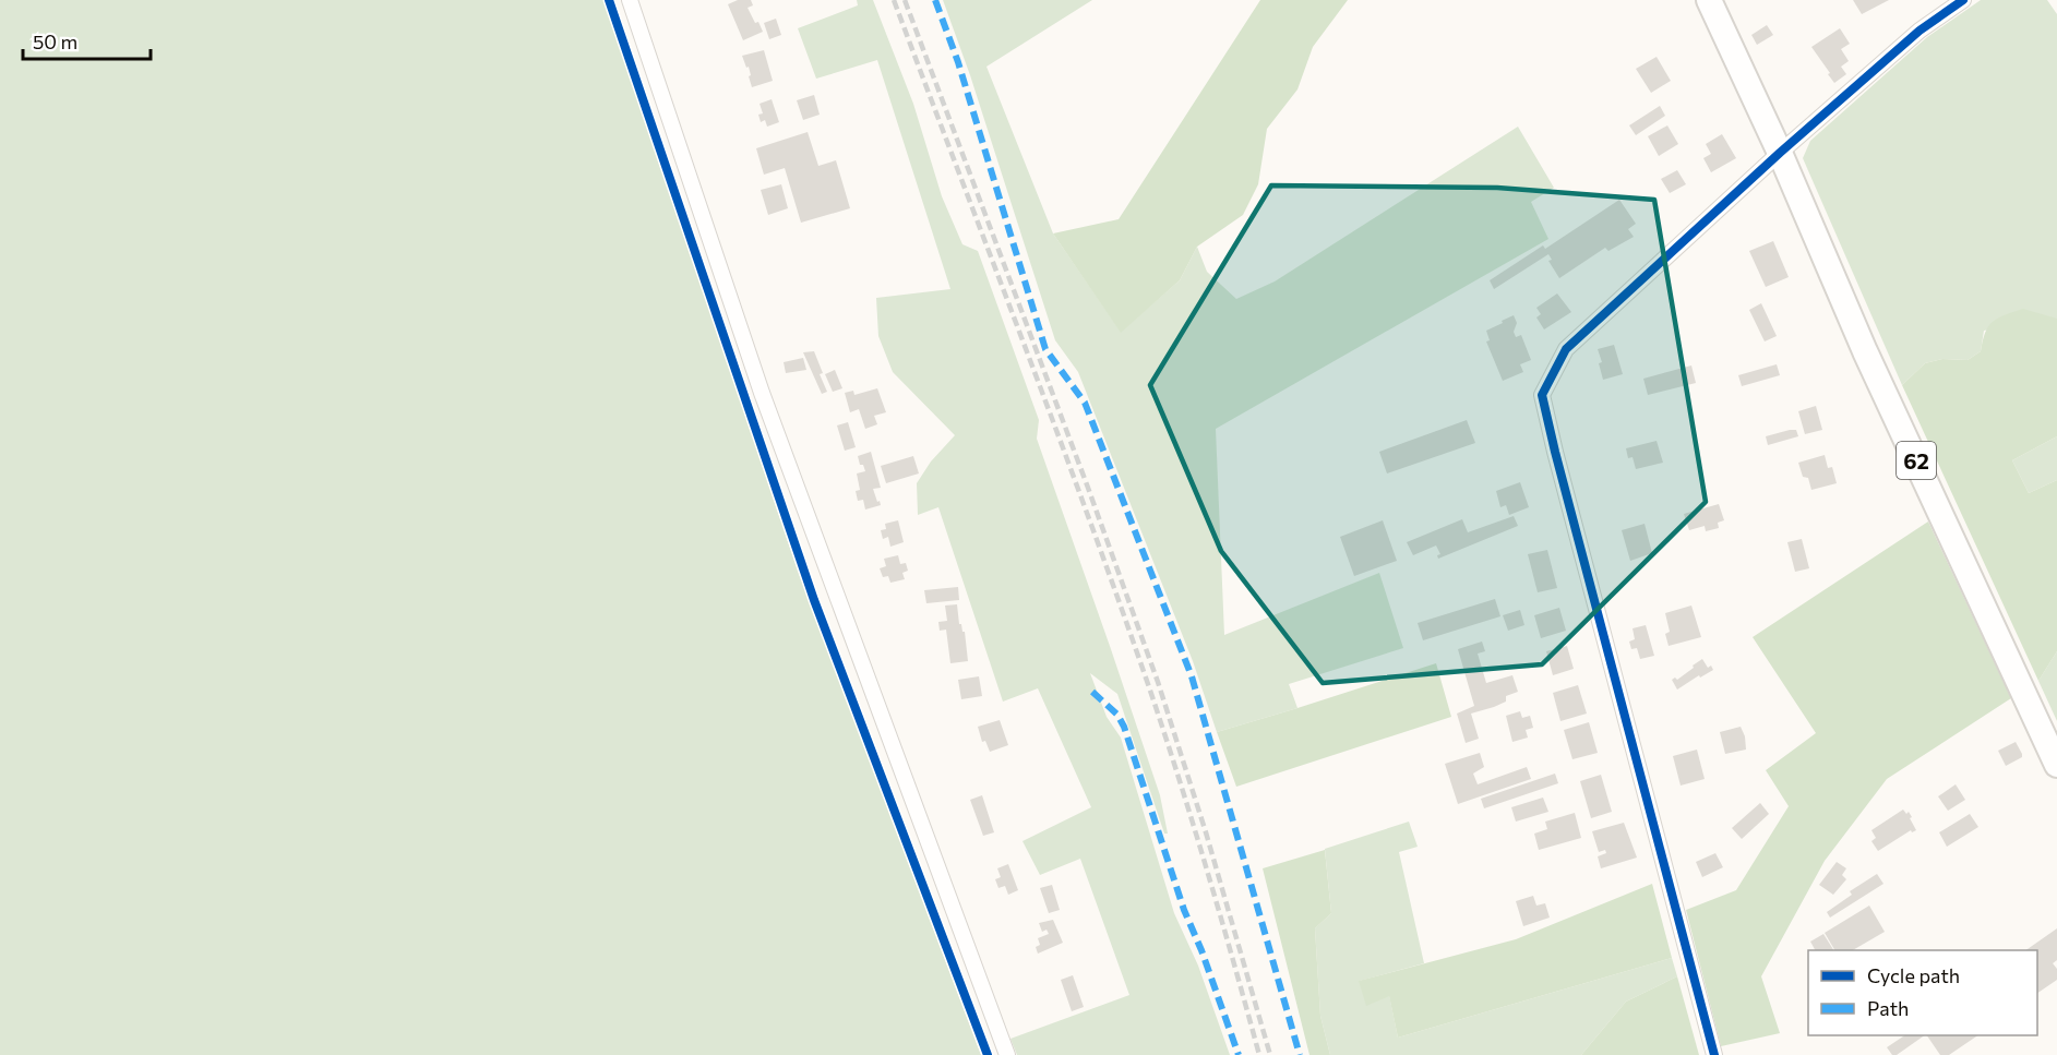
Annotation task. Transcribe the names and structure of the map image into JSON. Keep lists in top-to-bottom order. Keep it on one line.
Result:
{"streets":{"main road":["62"]},"legend":["Cycle path","Path"],"scale_bar":"50 m"}
